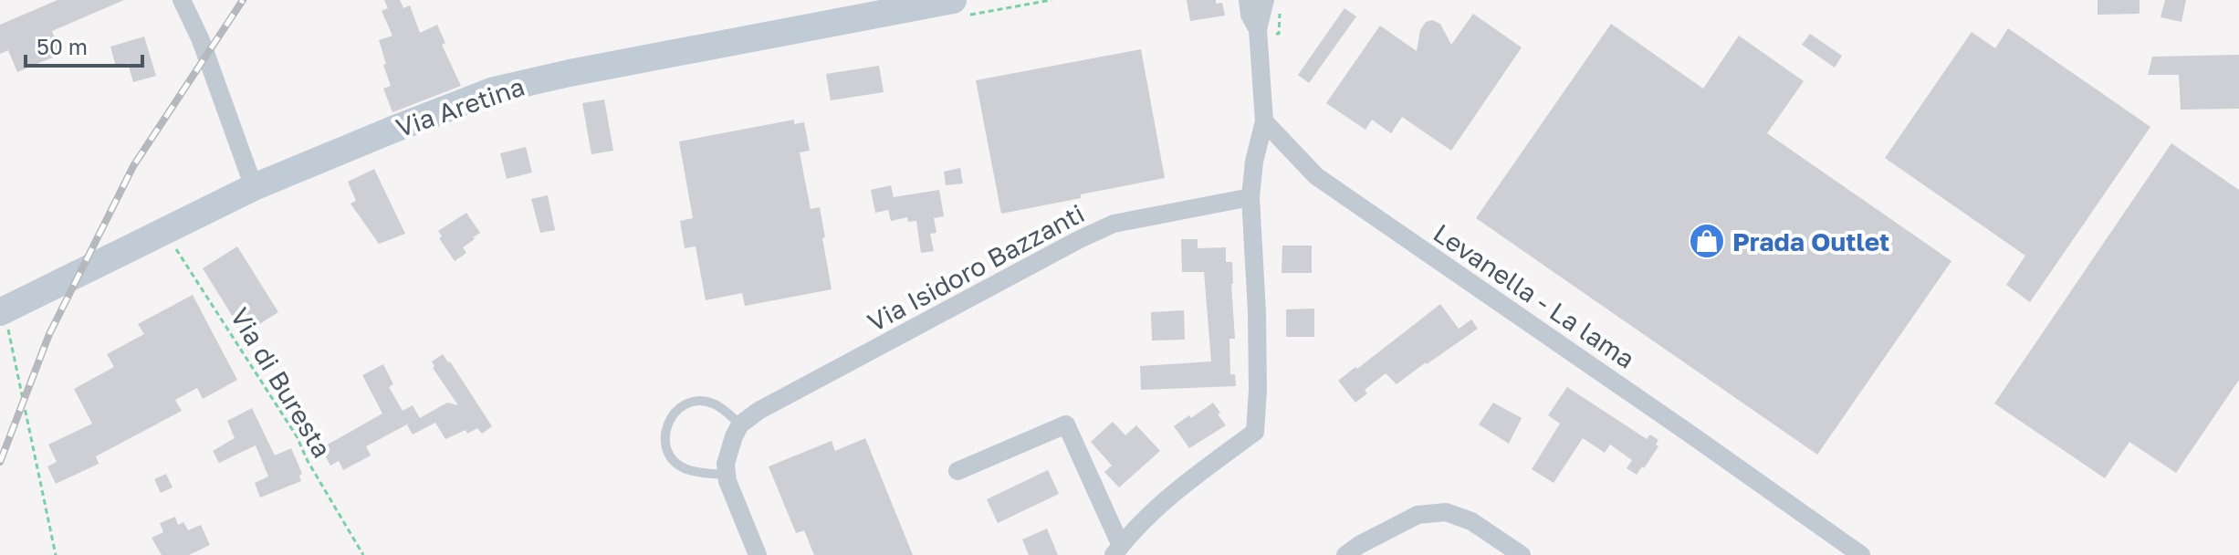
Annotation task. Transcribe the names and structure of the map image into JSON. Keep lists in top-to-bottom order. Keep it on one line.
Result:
{"streets":{"street":["Via Aretina","Via Isidoro Bazzanti","Levanella - La lama"],"path":["Via di Buresta"]},"crossings":[["Via Aretina","Via di Buresta"]],"places":{"shop":["Prada Outlet"]},"scale_bar":"50 m"}
